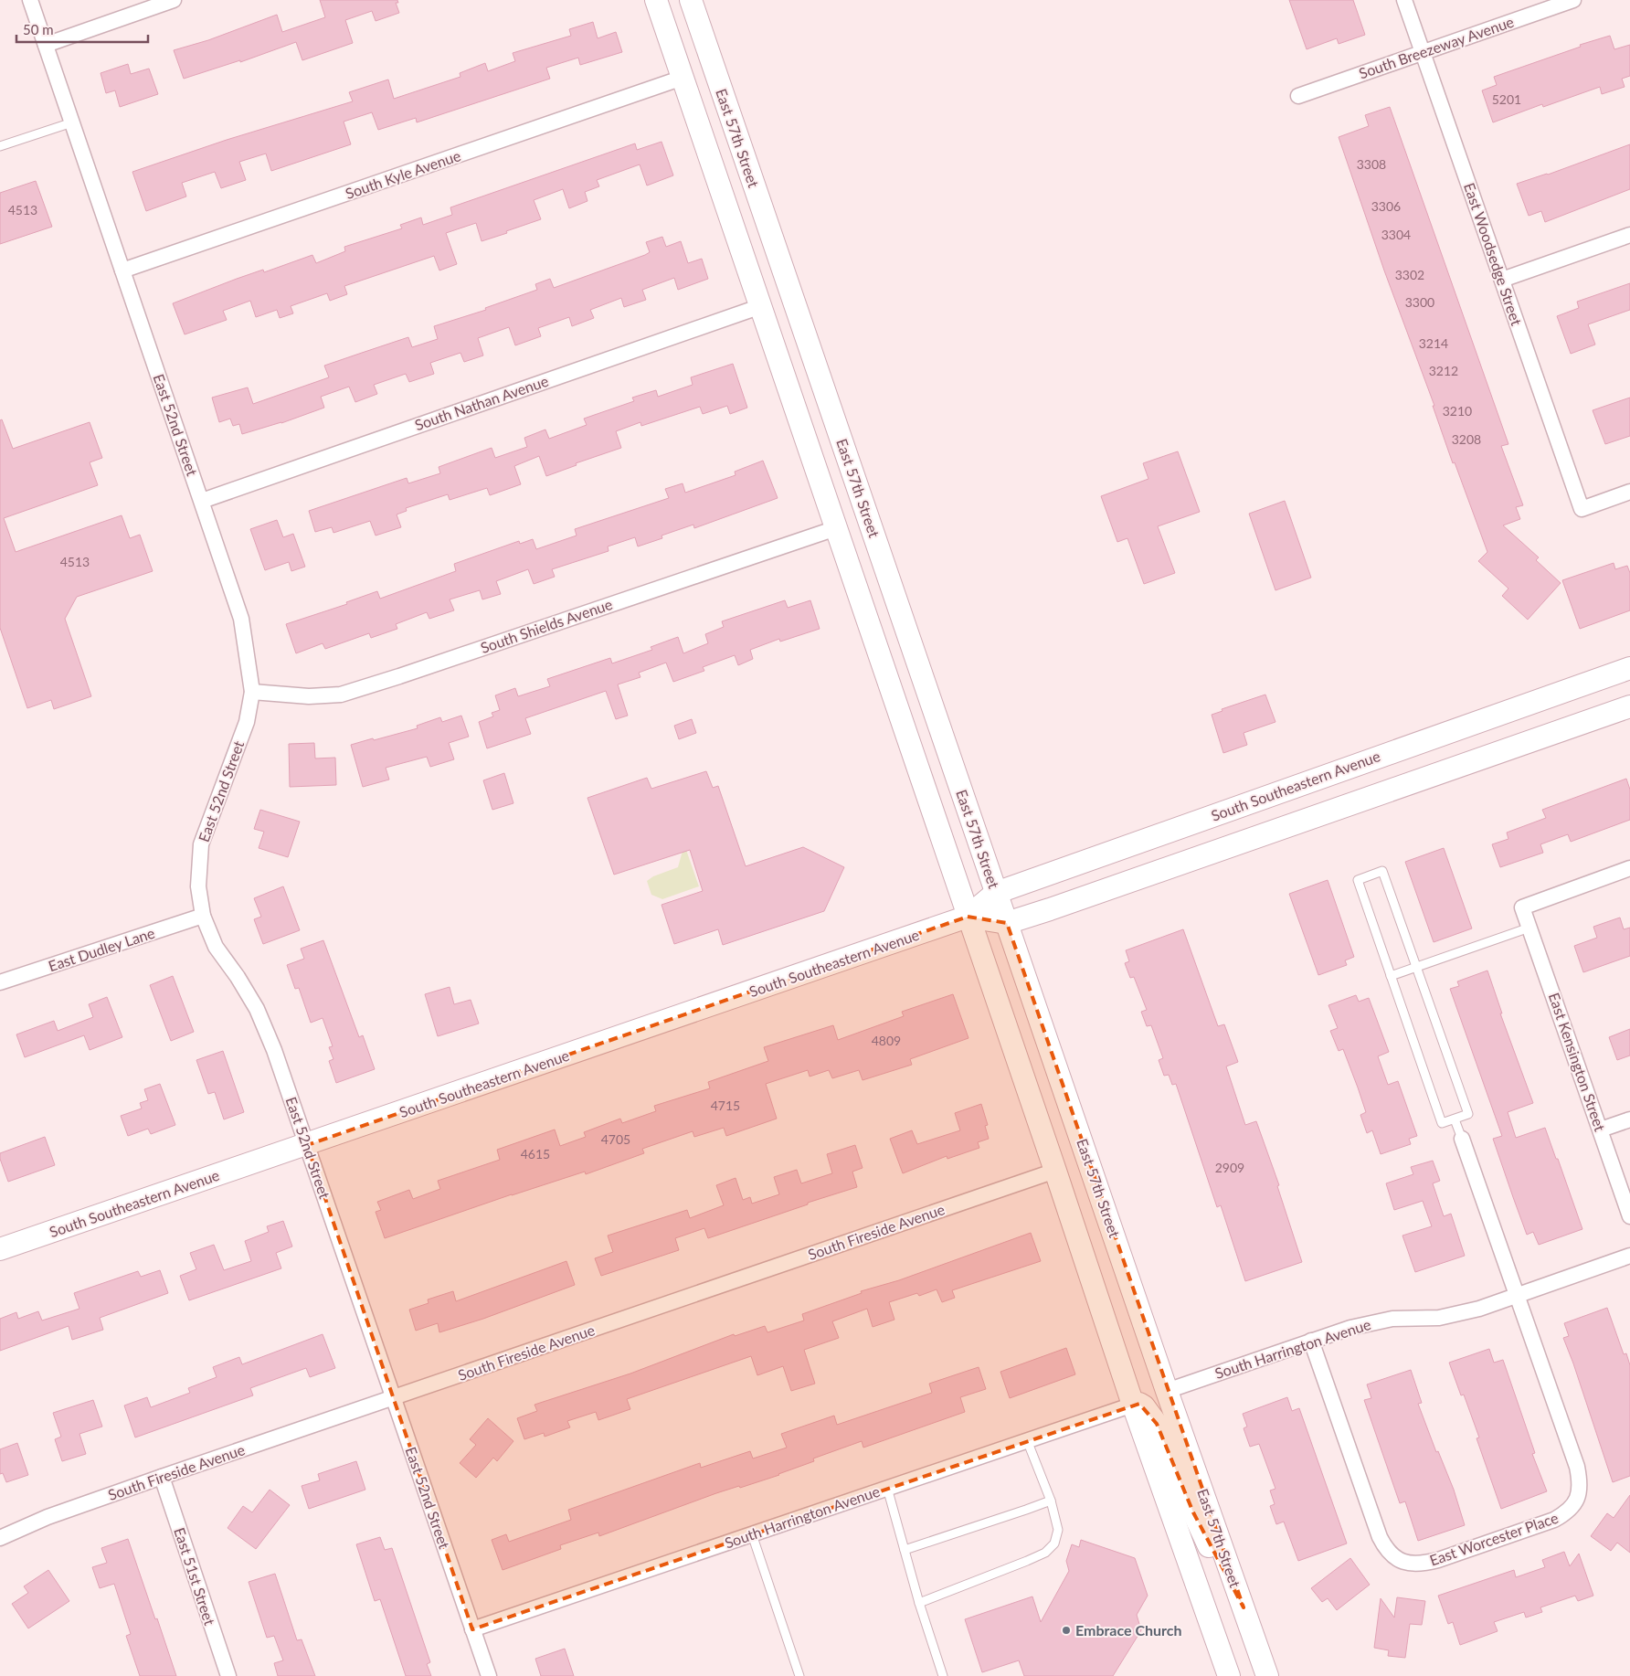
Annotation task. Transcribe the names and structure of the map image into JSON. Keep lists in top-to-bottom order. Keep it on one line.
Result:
{"streets":{"main road":["East 57th Street","South Southeastern Avenue"],"street":["South Breezeway Avenue","South Kyle Avenue","East Woodsedge Street","South Nathan Avenue","East 52nd Street","South Shields Avenue","East Dudley Lane","East Kensington Street","South Fireside Avenue","South Harrington Avenue","East Worcester Place","East 51st Street"]},"crossings":[["South Breezeway Avenue","East Woodsedge Street"],["East 57th Street","South Southeastern Avenue"],["East 57th Street","South Harrington Avenue"],["South Kyle Avenue","East 52nd Street"],["South Nathan Avenue","East 52nd Street"],["East 52nd Street","South Shields Avenue"],["East 52nd Street","South Southeastern Avenue"],["East 52nd Street","East Dudley Lane"],["East 52nd Street","South Fireside Avenue"],["East 52nd Street","South Harrington Avenue"],["South Fireside Avenue","East 51st Street"],["South Harrington Avenue","East Worcester Place"]],"places":["Embrace Church"],"house_numbers":["5201","3308","3306","4513","3304","3302","3300","3214","3212","3210","3208","4513","4809","4715","4705","4615","2909"],"scale_bar":"50 m"}
